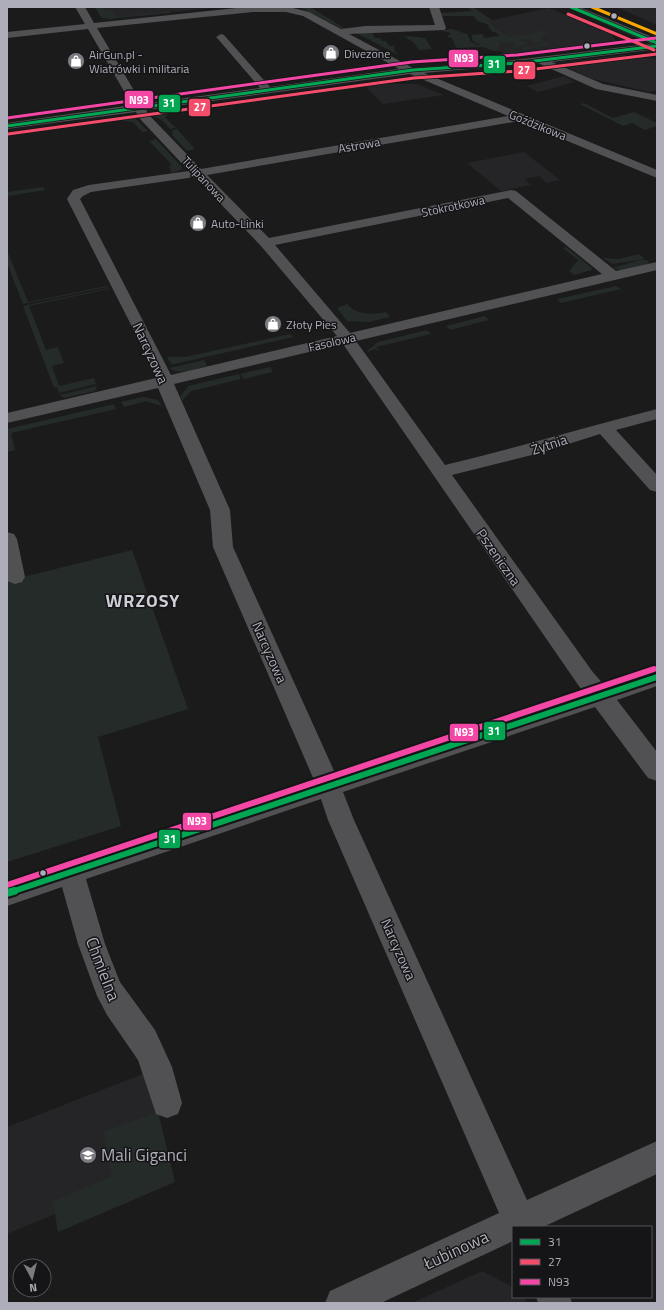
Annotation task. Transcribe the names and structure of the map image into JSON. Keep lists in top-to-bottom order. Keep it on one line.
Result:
{"streets":{"street":["Goździkowa","Astrowa","Tulipanowa","Stokrotkowa","Fasolowa","Narcyzowa","Żytnia","Pszeniczna","Chmielna","Łubinowa"]},"crossings":[["Goździkowa","Astrowa"],["Goździkowa","Tulipanowa"],["Astrowa","Tulipanowa"],["Astrowa","Narcyzowa"],["Tulipanowa","Stokrotkowa"],["Tulipanowa","Fasolowa"],["Tulipanowa","Narcyzowa"],["Tulipanowa","Pszeniczna"],["Stokrotkowa","Fasolowa"],["Fasolowa","Narcyzowa"],["Fasolowa","Pszeniczna"],["Narcyzowa","Łubinowa"],["Żytnia","Pszeniczna"]],"districts":["WRZOSY"],"places":{"shop":["Divezone","AirGun.pl - Wiatrówki i militaria","Auto-Linki","Złoty Pies"],"school or university":["Mali Giganci"]},"lines":["transit line 31","transit line 27","transit line N93"],"legend":["31","27","N93"],"north":"bottom"}
